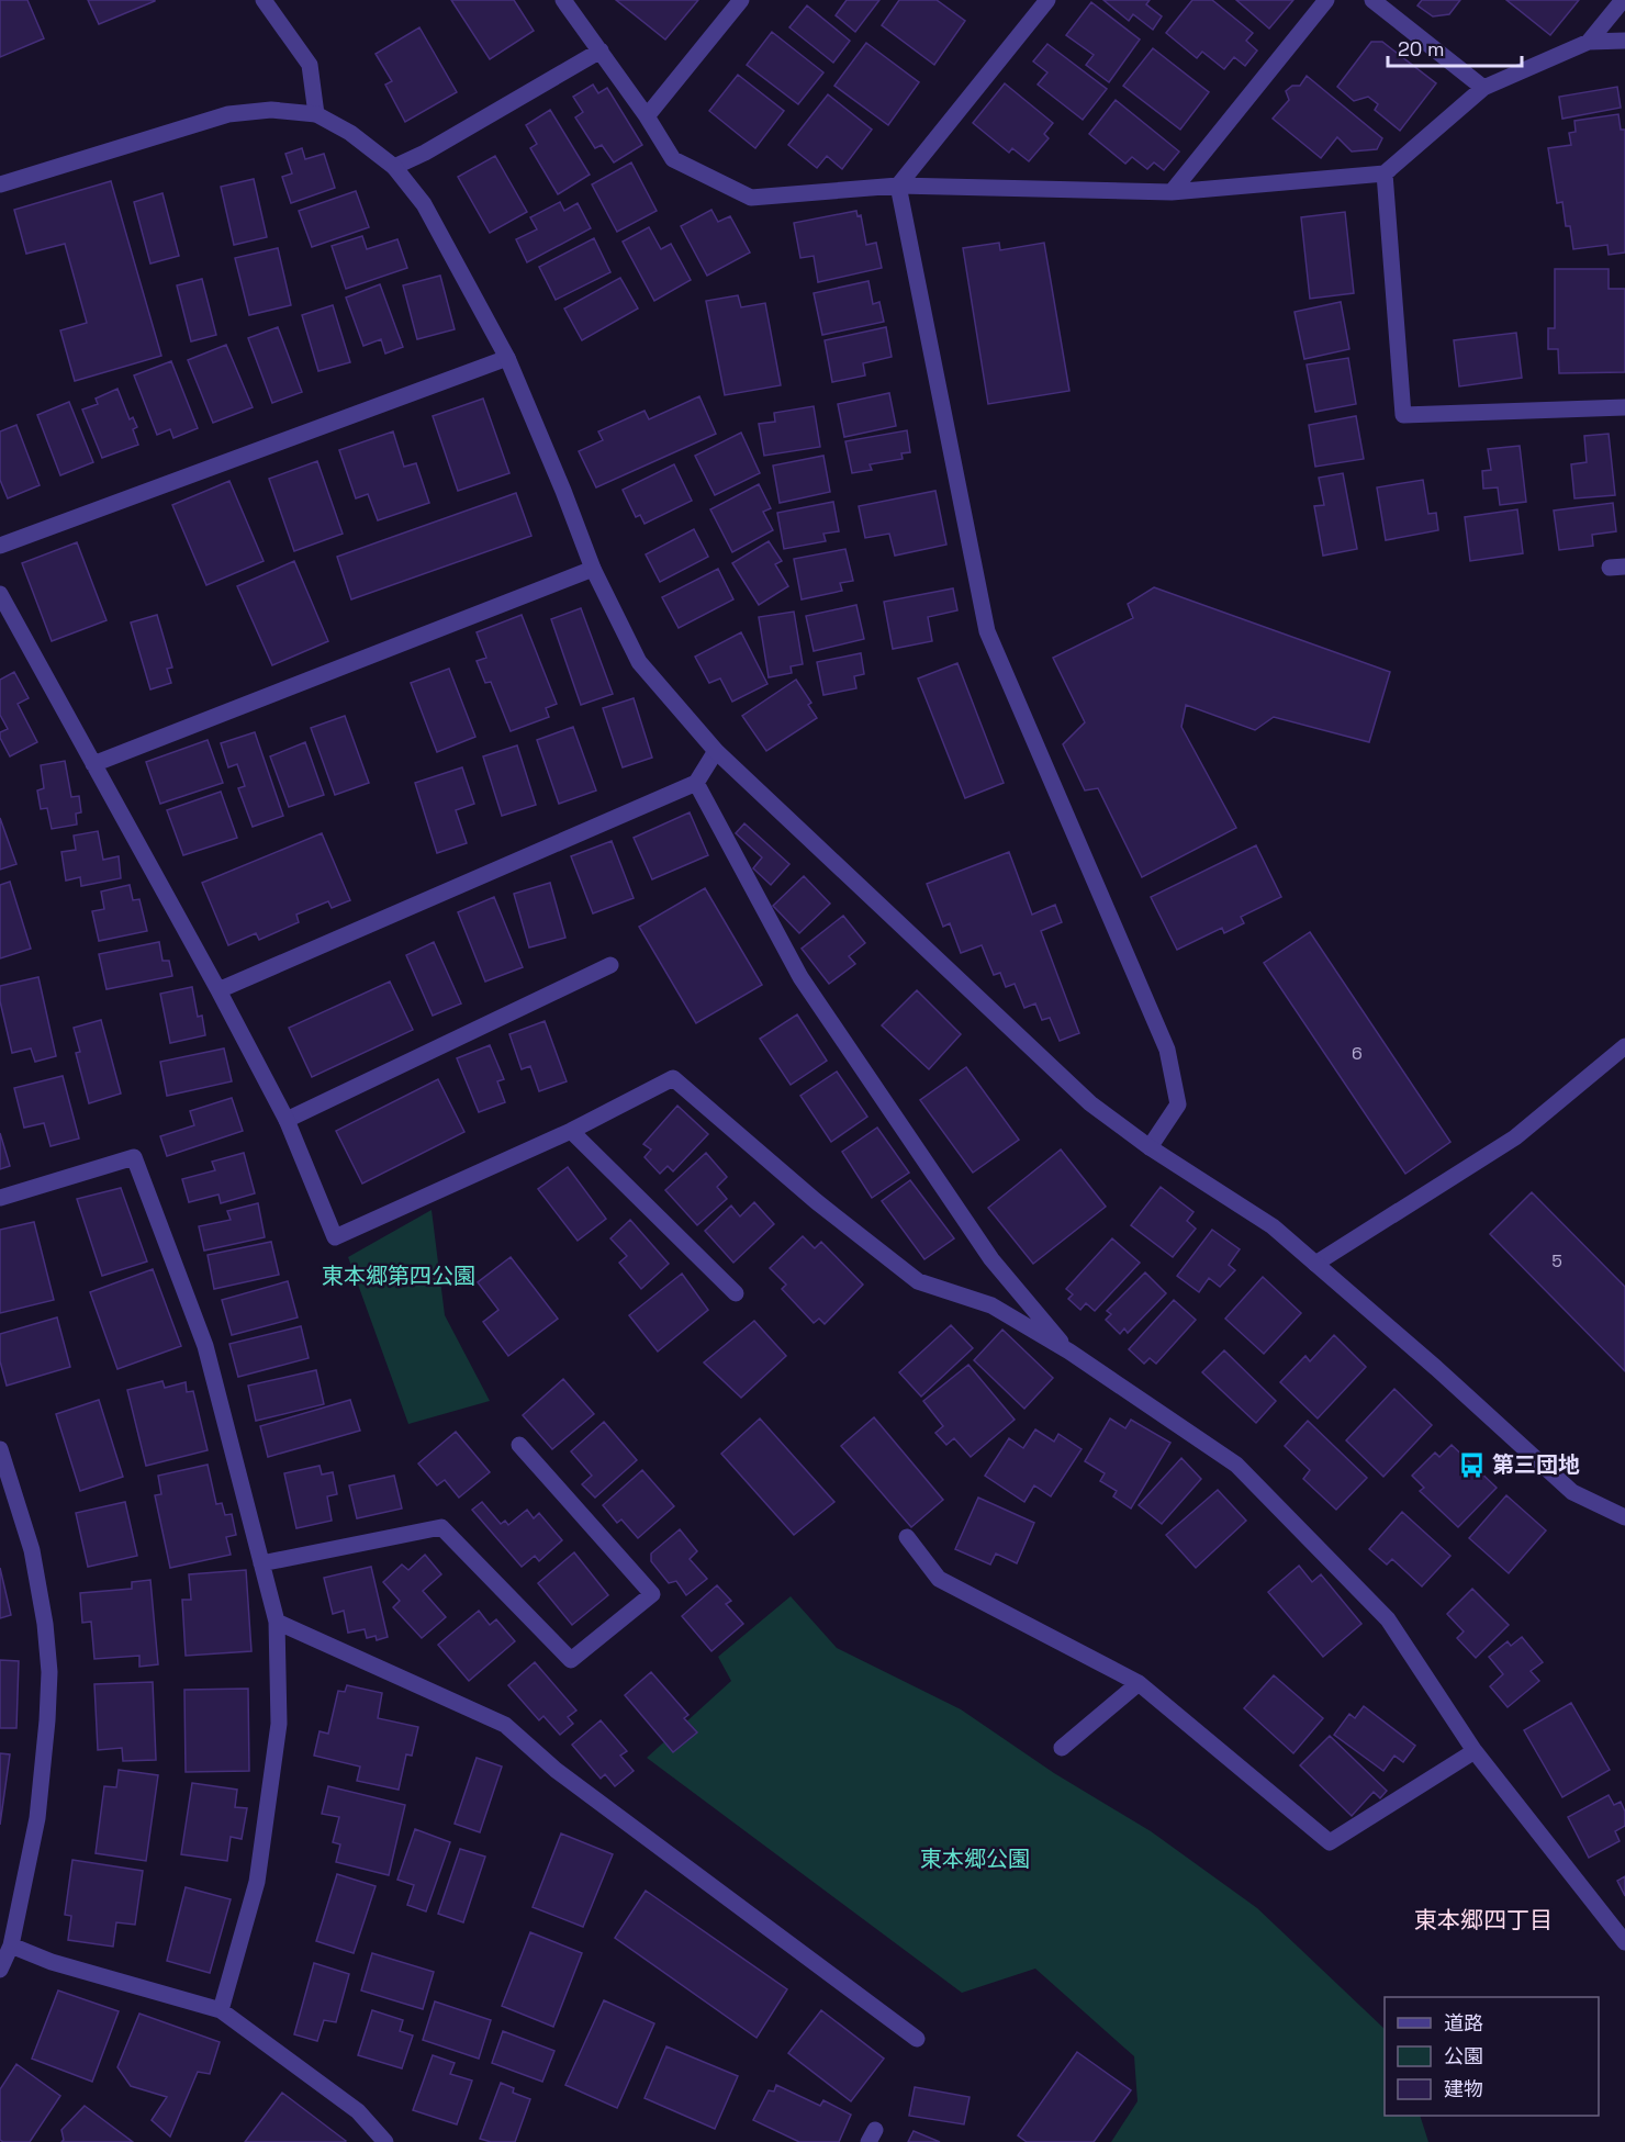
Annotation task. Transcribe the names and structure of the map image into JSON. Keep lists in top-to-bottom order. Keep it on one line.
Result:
{"districts":["東本郷四丁目"],"parks":["東本郷第四公園","東本郷公園"],"places":{"bus stop":["第三団地"]},"house_numbers":["6","5"],"legend":["道路","公園","建物"],"scale_bar":"20 m"}
